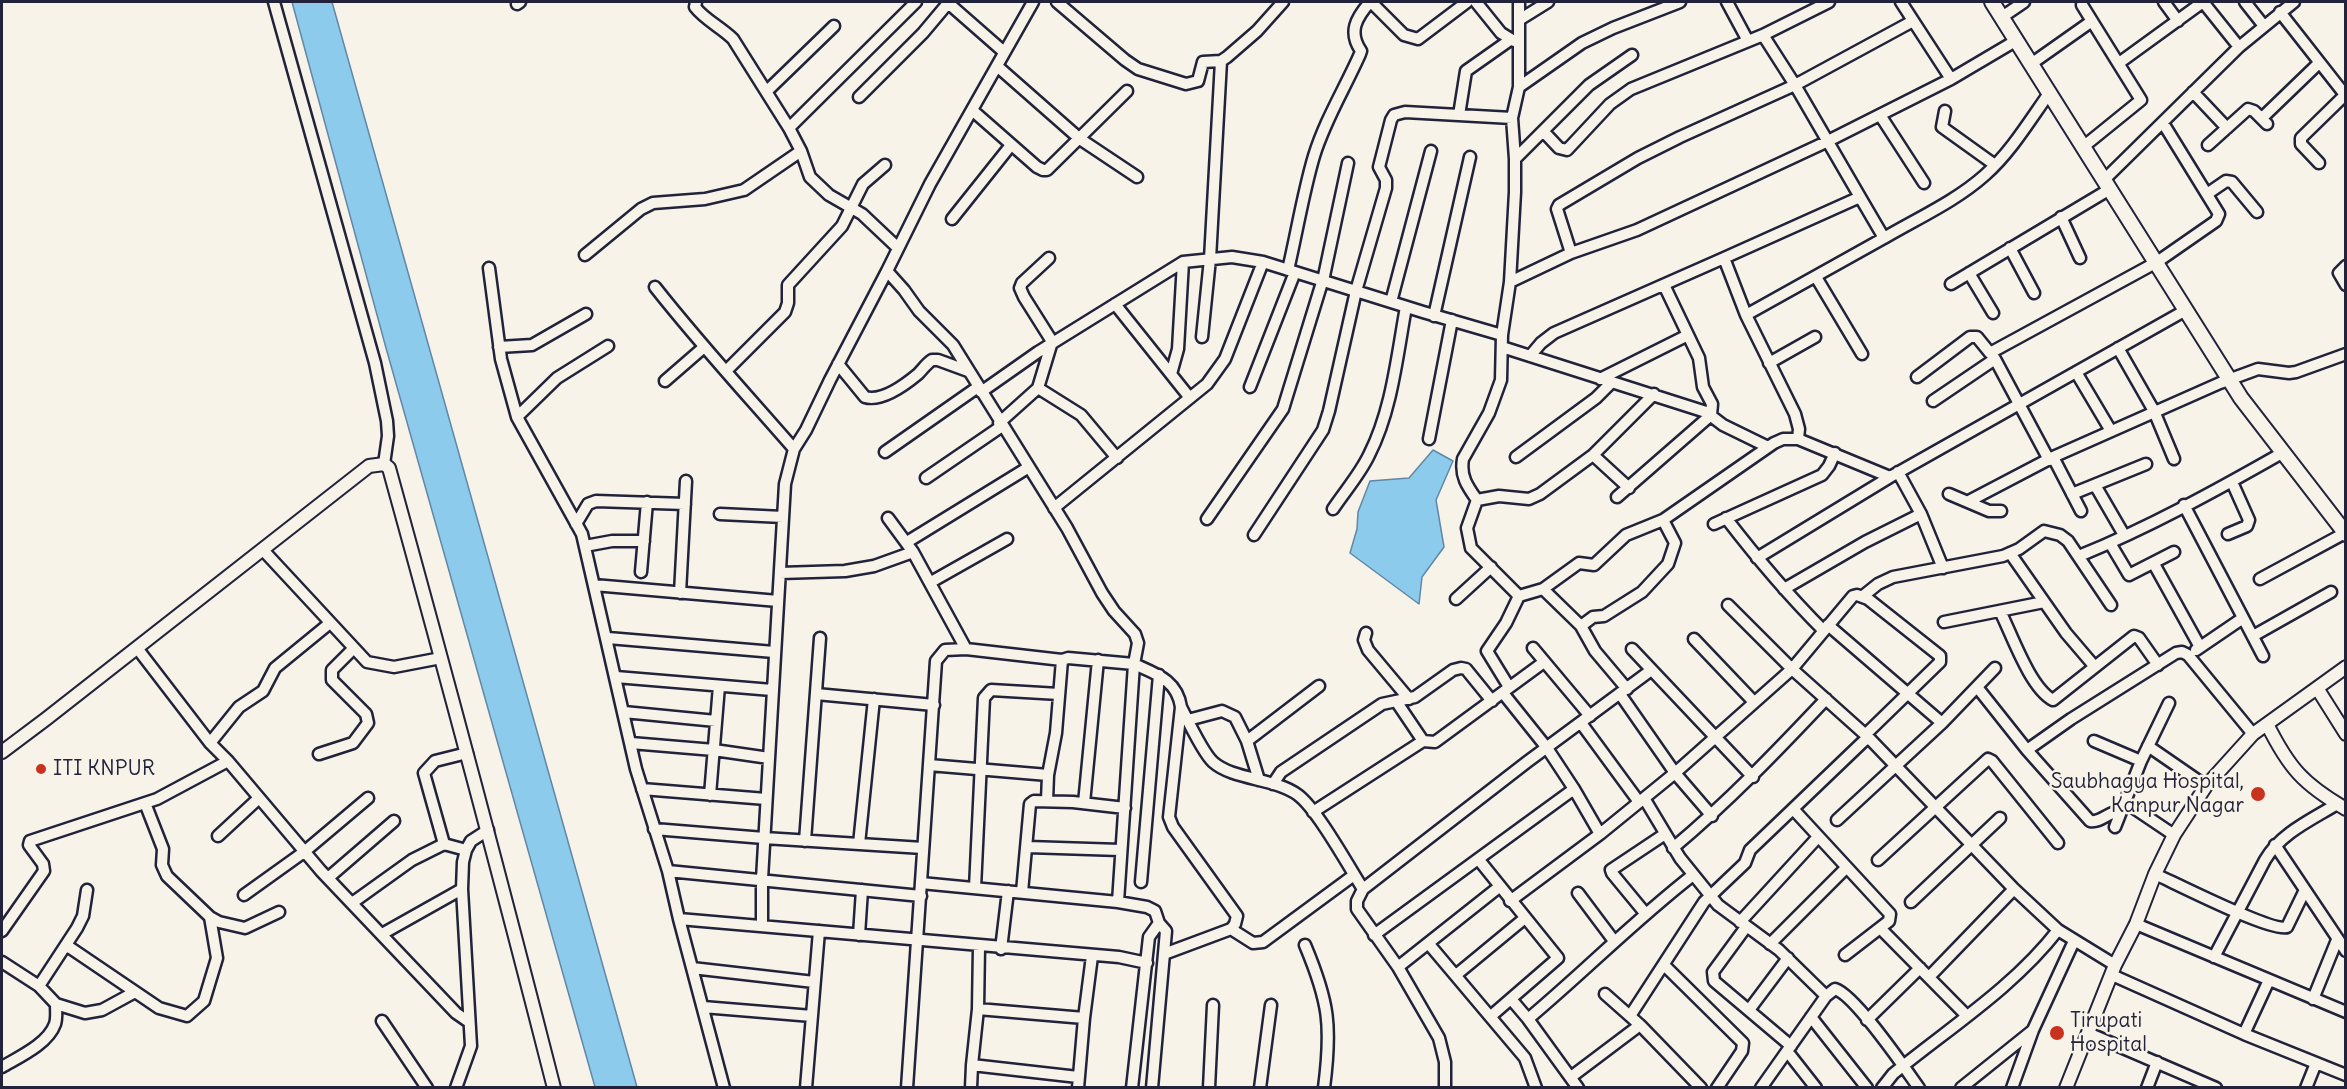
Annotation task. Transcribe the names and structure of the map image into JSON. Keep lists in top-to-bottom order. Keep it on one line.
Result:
{"places":["ITI KNPUR","Saubhagya Hospital, Kanpur Nagar","Tirupati Hospital"]}
